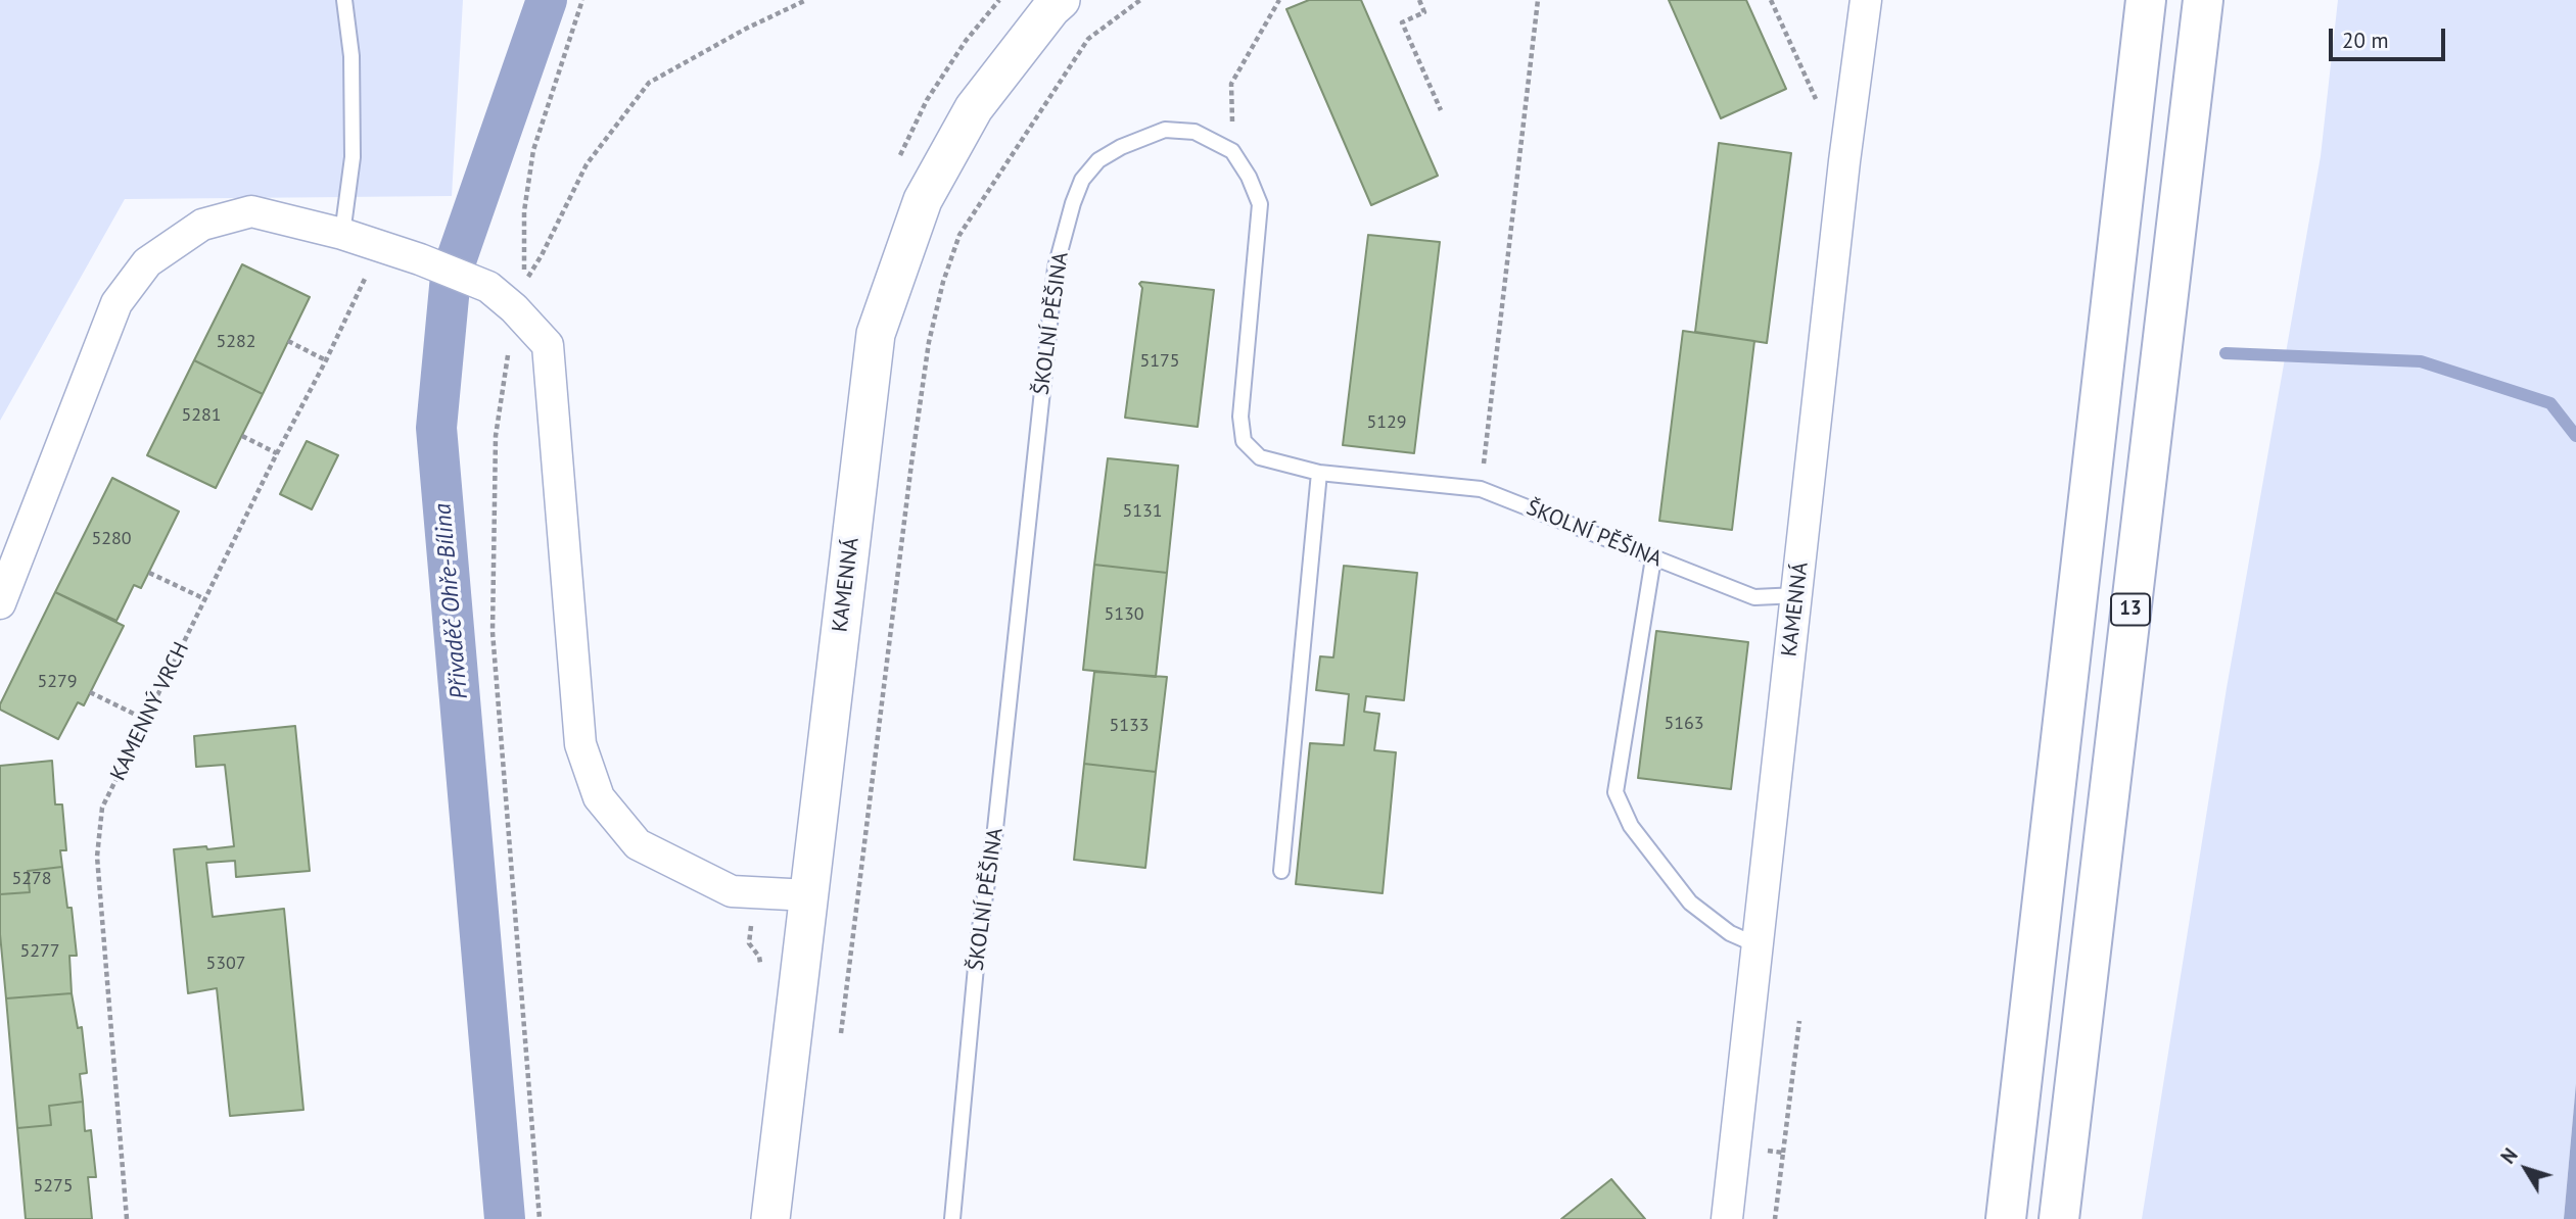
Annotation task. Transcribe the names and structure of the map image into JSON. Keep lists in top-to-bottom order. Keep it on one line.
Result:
{"streets":{"highway":["13"],"street":["KAMENNÁ"],"lane":["ŠKOLNÍ PĚŠINA"],"path":["KAMENNÝ VRCH"]},"crossings":[["ŠKOLNÍ PĚŠINA","KAMENNÁ"]],"water":["Přivaděč Ohře-Bílina"],"house_numbers":["5282","5175","5281","5129","5131","5280","5130","5279","5163","5133","5278","5277","5307","5275"],"scale_bar":"20 m","north":"top left"}
